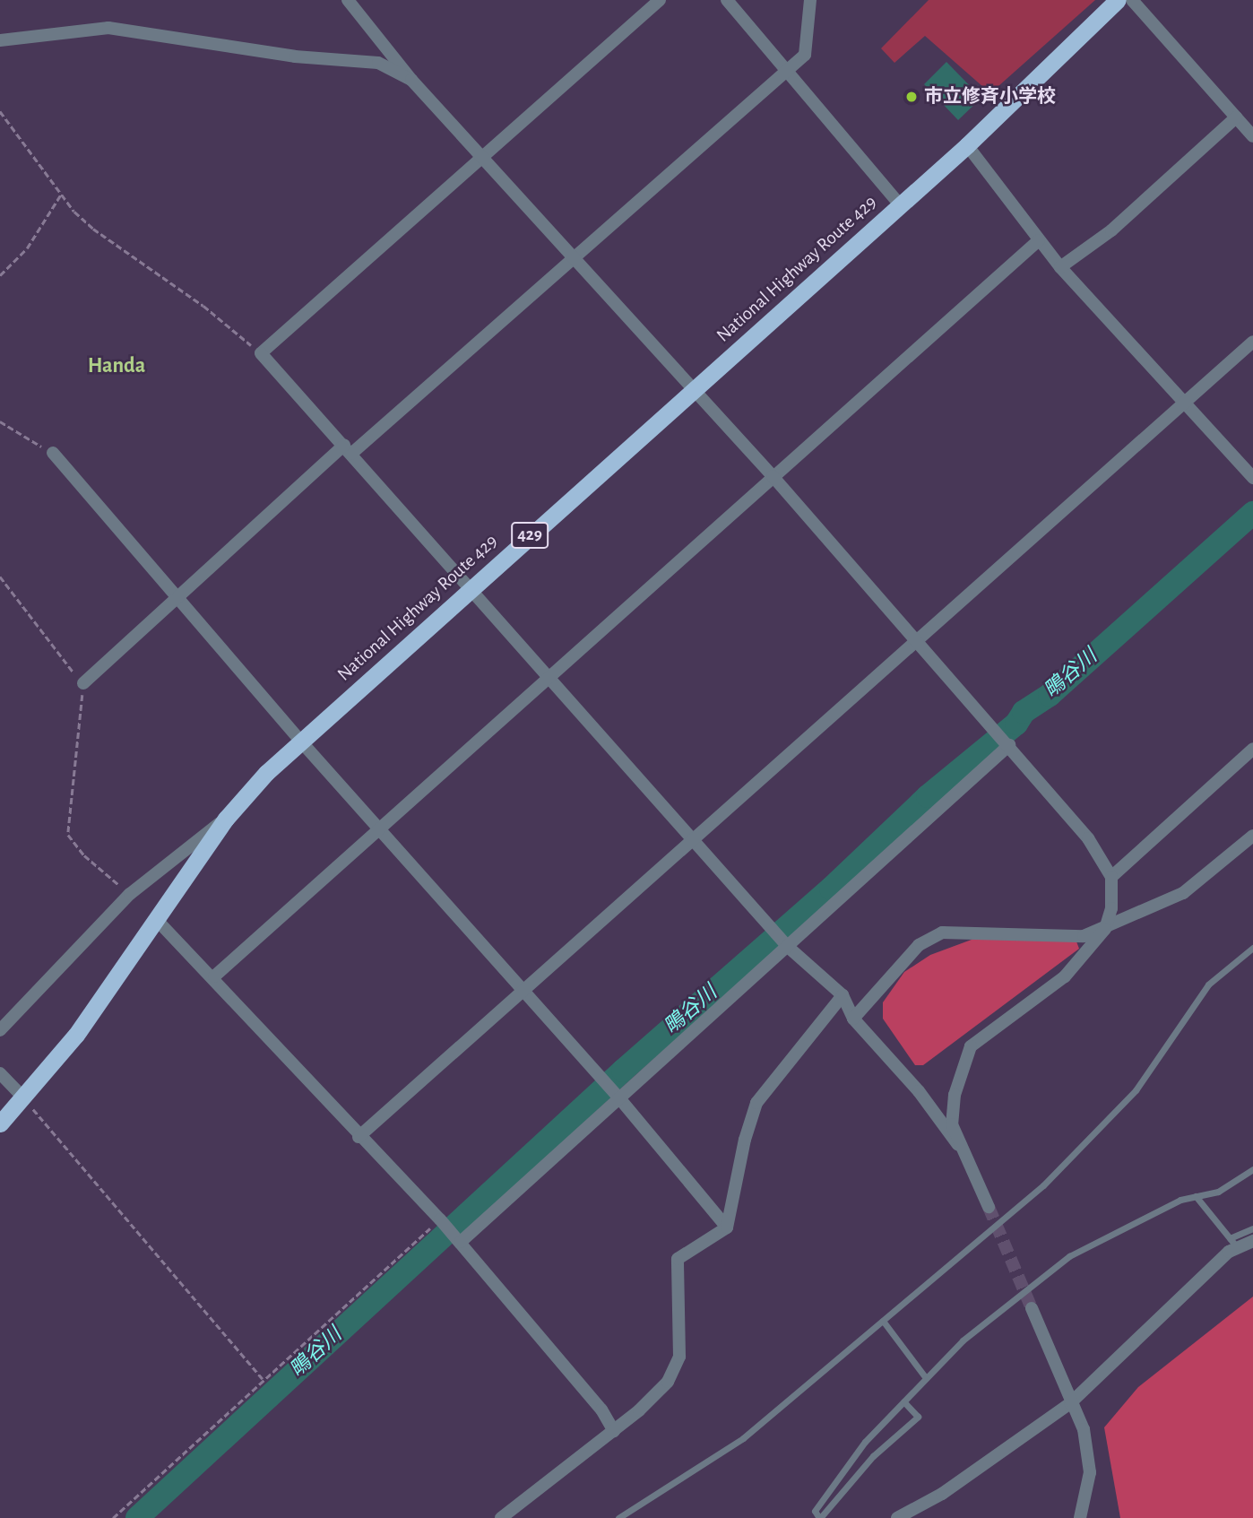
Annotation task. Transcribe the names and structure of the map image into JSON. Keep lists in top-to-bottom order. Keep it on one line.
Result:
{"streets":{"highway":["National Highway Route 429","429"]},"districts":["Handa"],"water":["鴫谷川"],"places":["市立修斉小学校"]}
